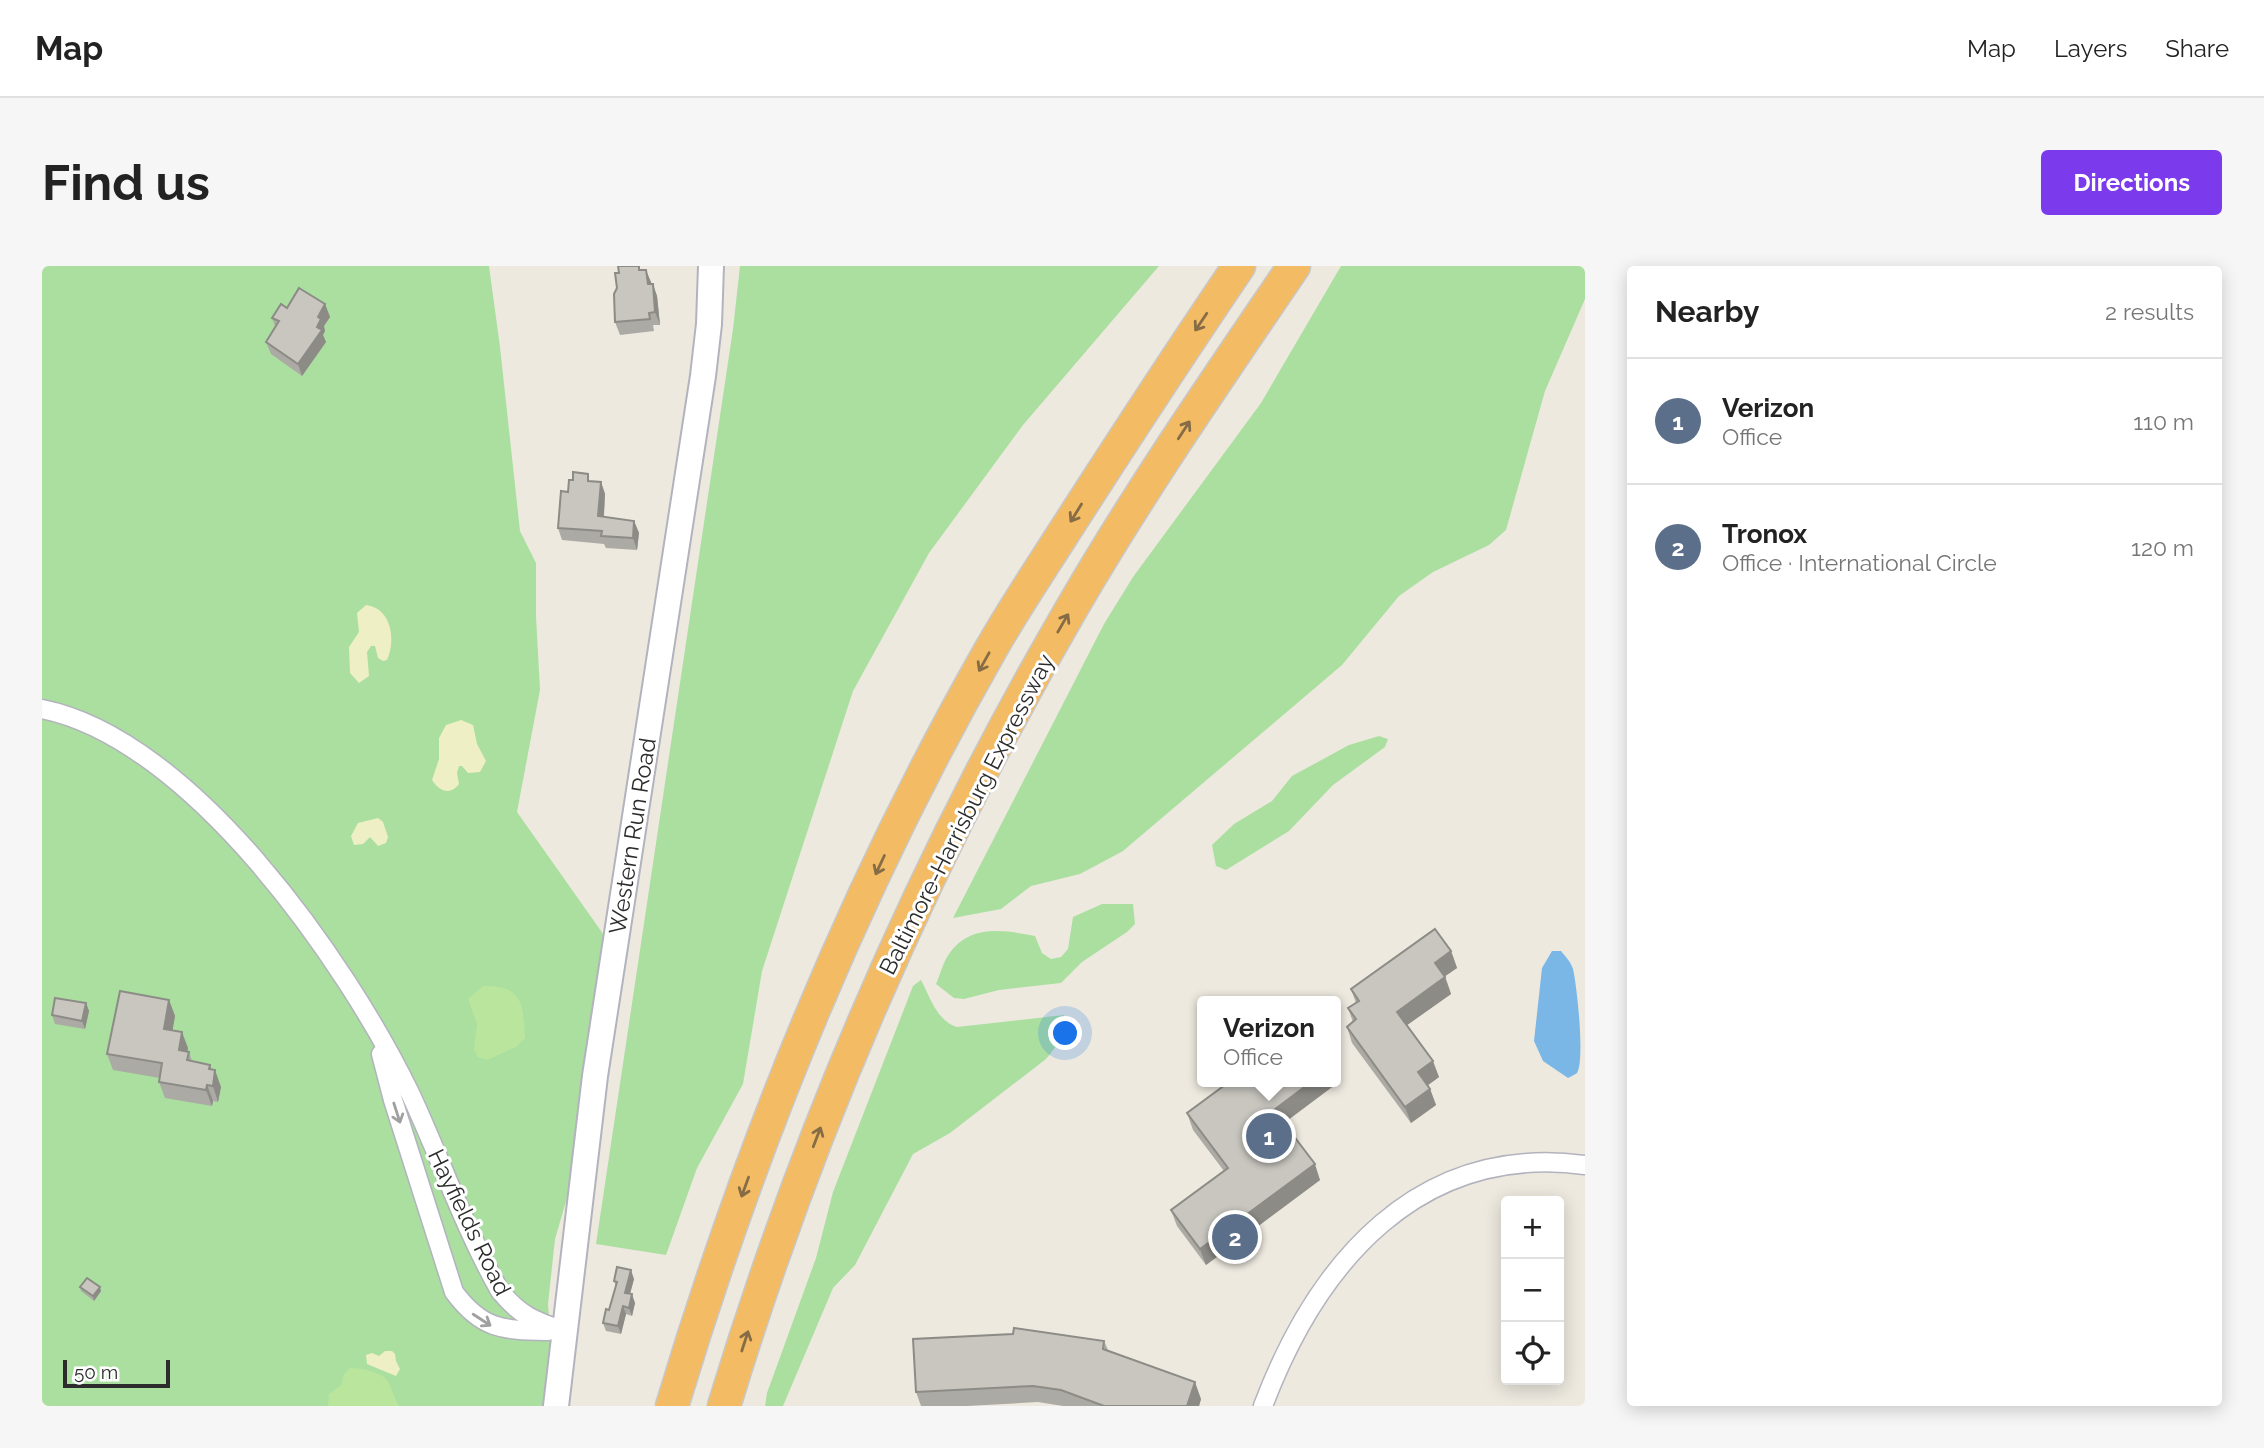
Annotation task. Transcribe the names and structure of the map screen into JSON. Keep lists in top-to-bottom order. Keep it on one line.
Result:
{"streets":{"highway":["Baltimore-Harrisburg Expressway"],"street":["Western Run Road","Hayfields Road"]},"crossings":[["Western Run Road","Hayfields Road"]],"scale_bar":"50 m","page":{"header":"Map","nav":["Map","Layers","Share"],"buttons":"Directions","title":"Find us","heading":["Nearby","2 results"],"list":[{"mark":"1","name":"Verizon","note":"Office","value":"110 m"},{"mark":"2","name":"Tronox","note":"Office · International Circle","value":"120 m"}],"popup":["Verizon","Office"],"pins":["1","2"],"map_buttons":["+","−"],"scale":"50 m"}}
